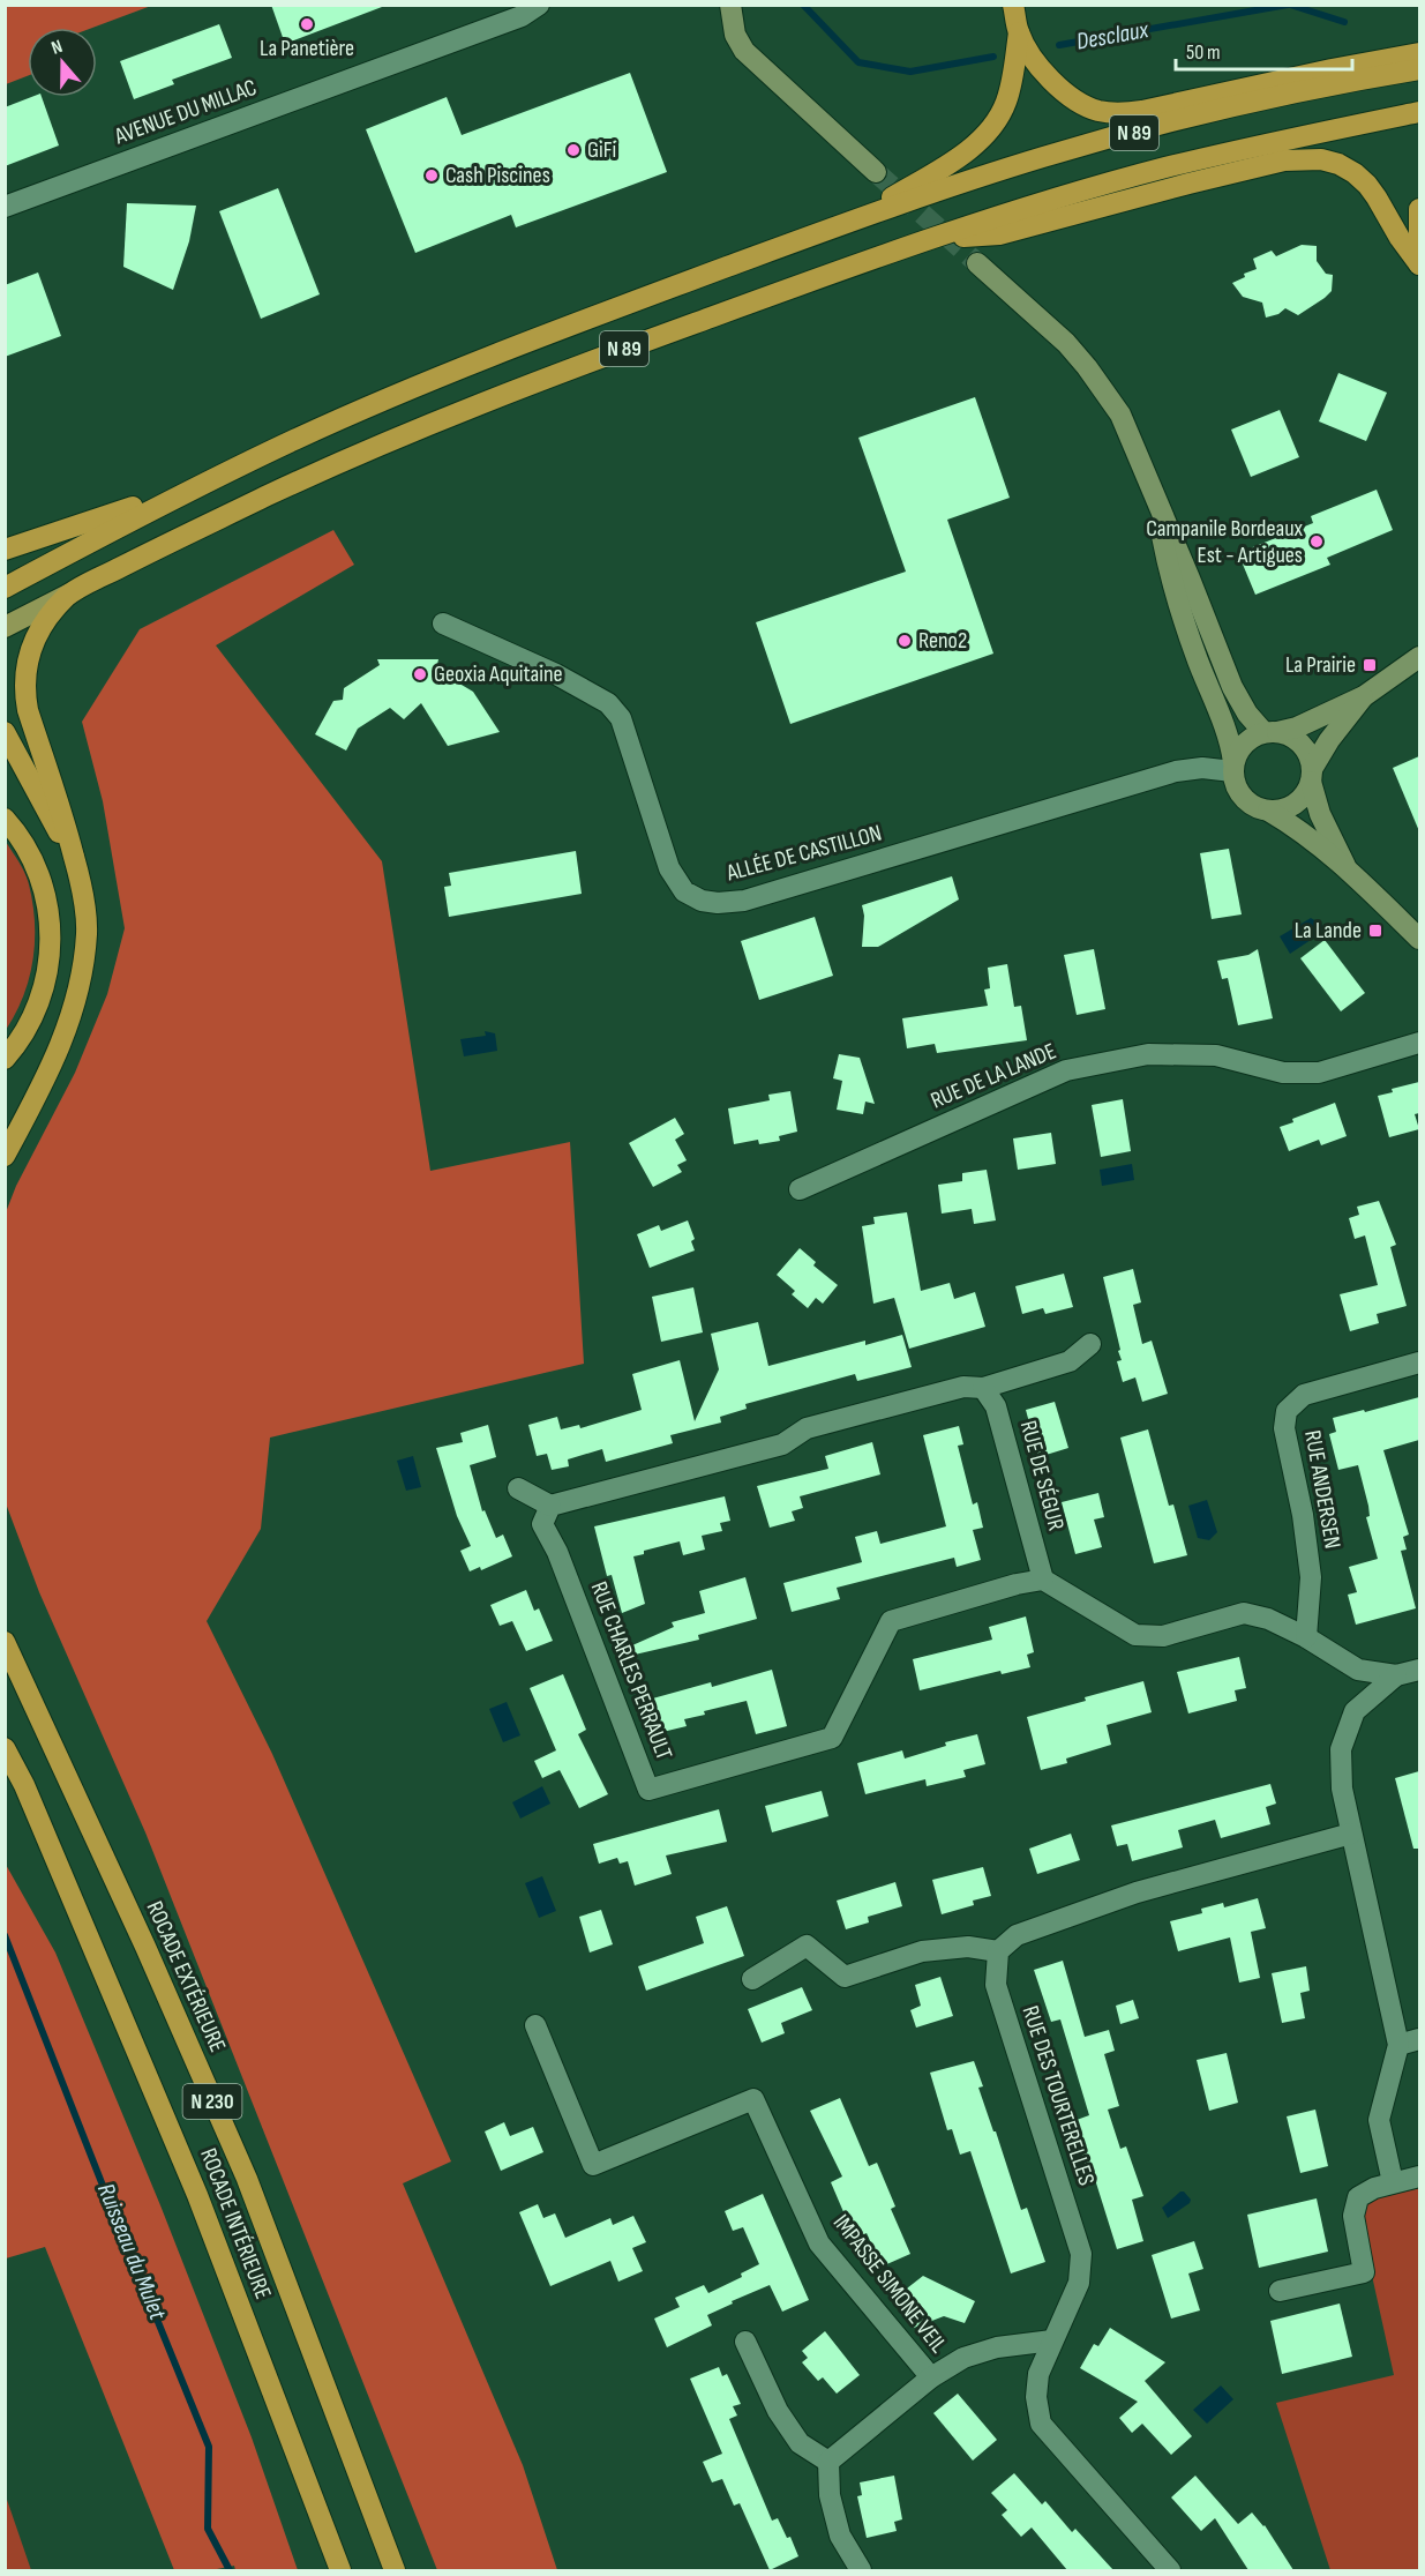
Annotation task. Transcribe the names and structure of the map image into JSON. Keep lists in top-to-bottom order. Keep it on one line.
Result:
{"streets":{"highway":["N 89","ROCADE EXTÉRIEURE","N 230","ROCADE INTÉRIEURE"],"street":["AVENUE DU MILLAC","ALLÉE DE CASTILLON","RUE DE LA LANDE","RUE DE SÉGUR","RUE ANDERSEN","RUE CHARLES PERRAULT","RUE DES TOURTERELLES","IMPASSE SIMONE VEIL"]},"crossings":[["RUE DE SÉGUR","RUE CHARLES PERRAULT"]],"water":["Desclaux","Ruisseau du Mulet"],"places":{"other":["La Panetière","GiFi","Cash Piscines","Campanile Bordeaux Est - Artigues","Reno2","Geoxia Aquitaine"],"transit":["La Prairie","La Lande"]},"scale_bar":"50 m","north":"top"}
